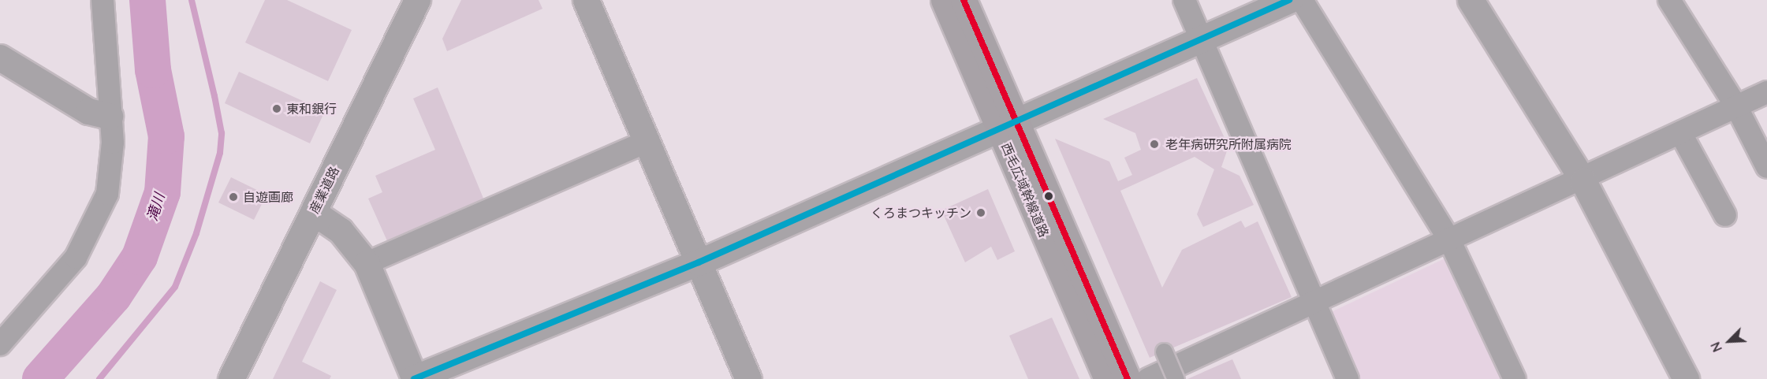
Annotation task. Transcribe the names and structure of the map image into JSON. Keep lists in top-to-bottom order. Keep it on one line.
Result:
{"streets":{"main road":["西毛広域幹線道路"],"street":["産業道路"]},"water":["滝川"],"places":["東和銀行","老年病研究所附属病院","自遊画廊","くろまつキッチン"],"north":"bottom left"}
